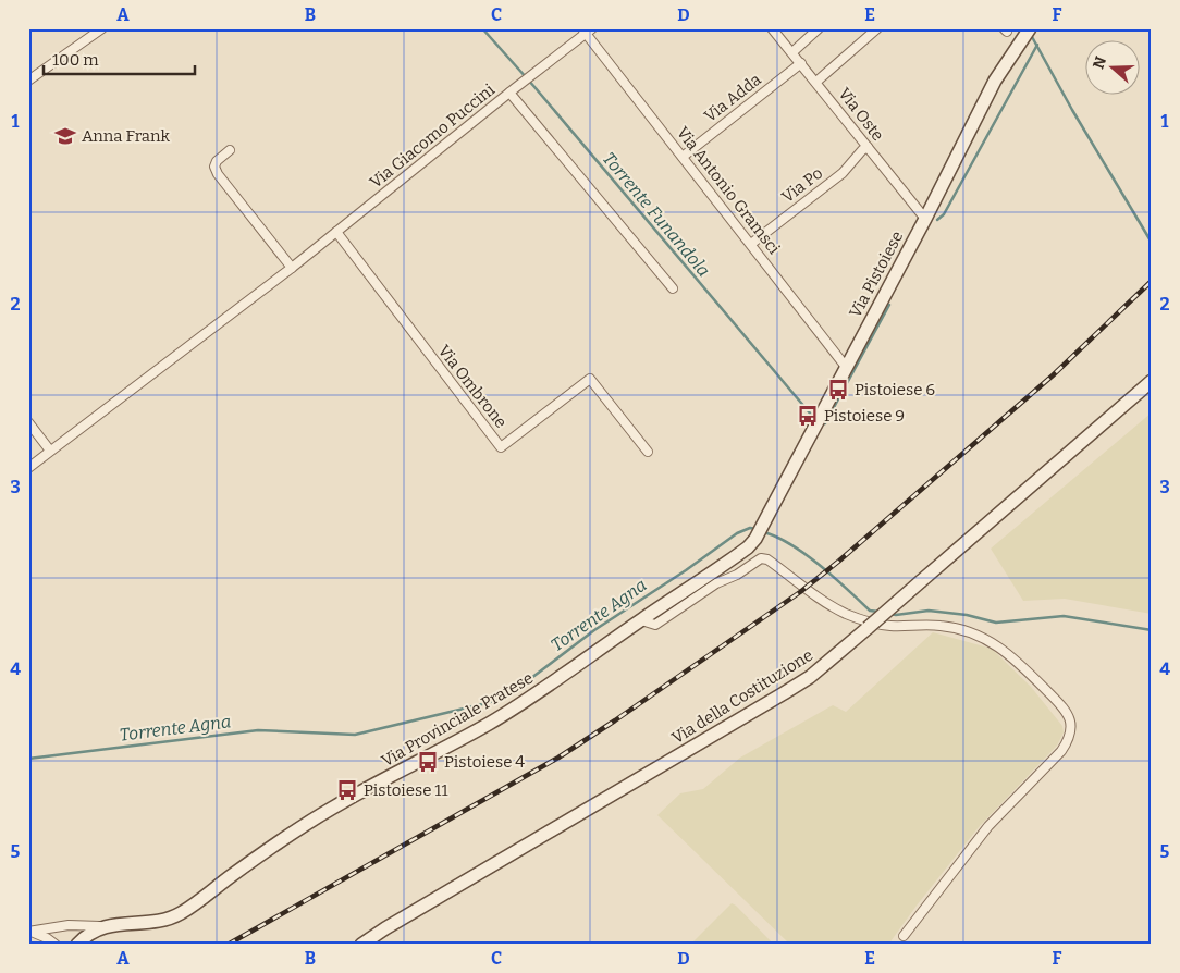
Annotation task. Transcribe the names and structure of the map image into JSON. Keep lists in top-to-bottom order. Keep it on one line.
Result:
{"streets":{"street":["Via Adda","Via Oste","Via Giacomo Puccini","Via Po","Via Antonio Gramsci","Via Pistoiese","Via Ombrone","Via della Costituzione","Via Provinciale Pratese"]},"crossings":[["Via Adda","Via Oste"],["Via Adda","Via Antonio Gramsci"],["Via Oste","Via Po"],["Via Oste","Via Pistoiese"],["Via Giacomo Puccini","Via Antonio Gramsci"],["Via Giacomo Puccini","Via Ombrone"],["Via Po","Via Antonio Gramsci"],["Via Antonio Gramsci","Via Pistoiese"],["Via Pistoiese","Via Provinciale Pratese"]],"water":["Torrente Funandola","Torrente Agna"],"places":{"school or university":["Anna Frank"],"bus stop":["Pistoiese 6","Pistoiese 9","Pistoiese 4","Pistoiese 11"]},"scale_bar":"100 m","north":"left","grid":{"columns":["A","B","C","D","E","F"],"rows":["1","2","3","4","5"]}}
